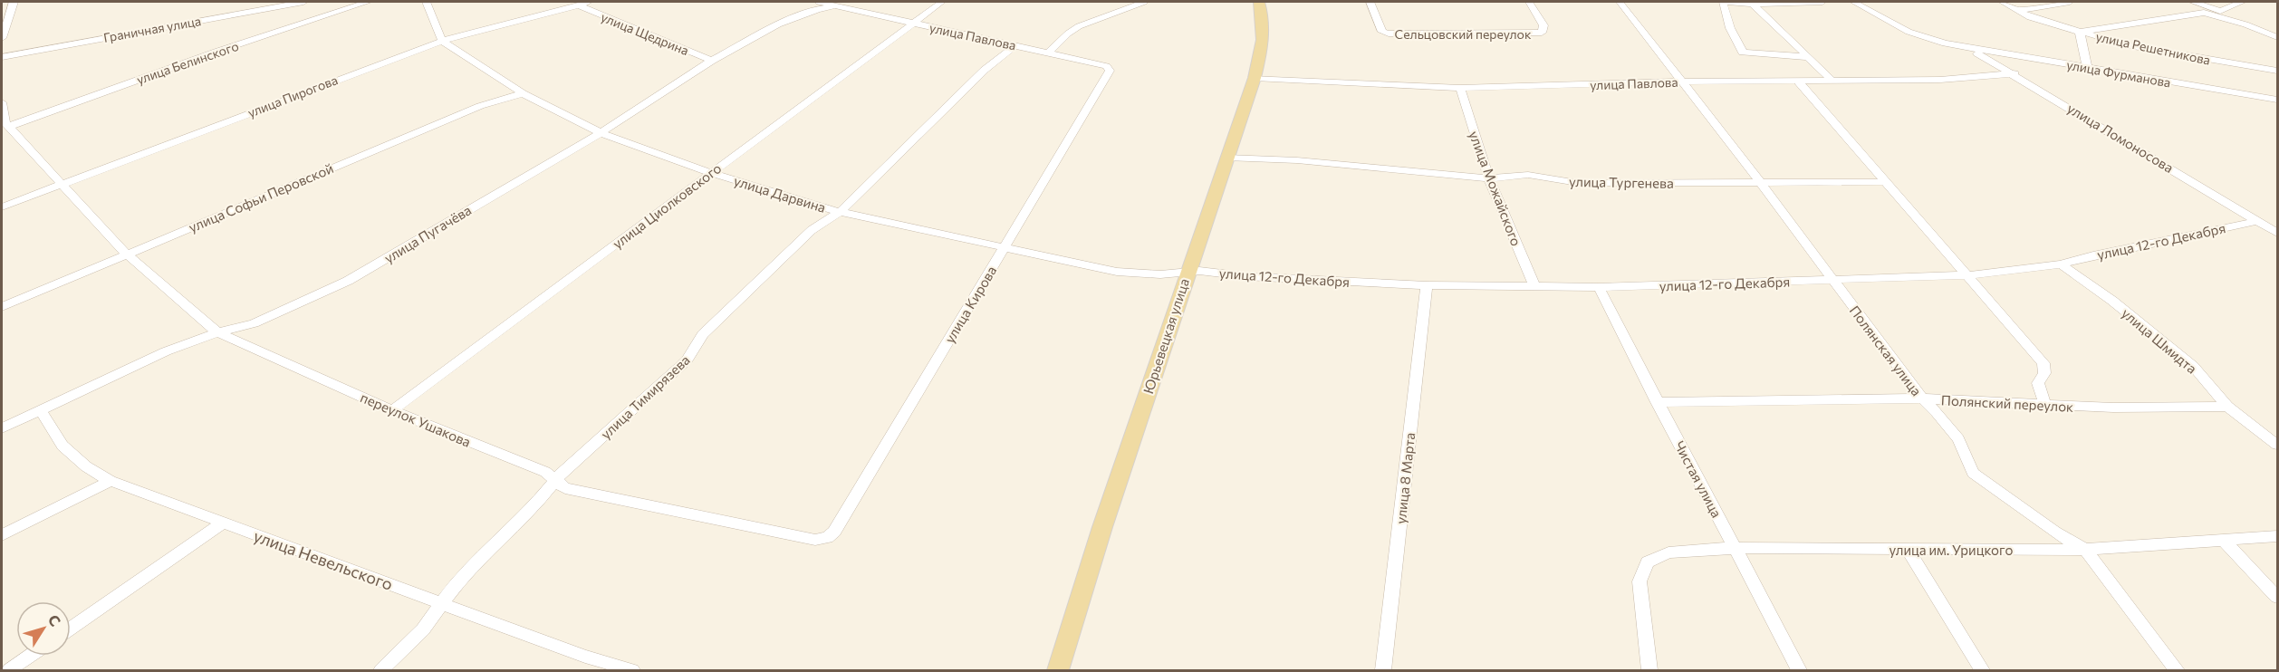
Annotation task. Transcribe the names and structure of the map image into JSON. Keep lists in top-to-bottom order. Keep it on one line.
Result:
{"streets":{"main road":["Юрьевецкая улица"],"street":["Граничная улица","улица Щедрина","Сельцовский переулок","улица Павлова","улица Решетникова","улица Белинского","улица Фурманова","улица Пирогова","улица Ломоносова","улица Тургенева","улица Можайского","улица Дарвина","улица Софьи Перовской","улица Циолковского","улица Пугачёва","улица 12-го Декабря","улица Кирова","улица Шмидта","Полянская улица","улица Тимирязева","Полянский переулок","переулок Ушакова","улица 8 Марта","Чистая улица","улица им. Урицкого","улица Невельского"]},"crossings":[["улица Щедрина","улица Пирогова"],["улица Щедрина","улица Пугачёва"],["улица Павлова","улица Ломоносова"],["улица Павлова","улица Можайского"],["улица Павлова","улица Циолковского"],["улица Павлова","улица Пугачёва"],["улица Павлова","улица Кирова"],["улица Павлова","Юрьевецкая улица"],["улица Павлова","Полянская улица"],["улица Павлова","улица Тимирязева"],["улица Белинского","переулок Ушакова"],["улица Фурманова","улица Ломоносова"],["улица Пирогова","улица Дарвина"],["улица Пирогова","переулок Ушакова"],["улица Ломоносова","улица 12-го Декабря"],["улица Тургенева","улица Можайского"],["улица Тургенева","Юрьевецкая улица"],["улица Тургенева","Полянская улица"],["улица Можайского","улица 12-го Декабря"],["улица Дарвина","улица Софьи Перовской"],["улица Дарвина","улица Циолковского"],["улица Дарвина","улица Пугачёва"],["улица Дарвина","улица 12-го Декабря"],["улица Дарвина","улица Кирова"],["улица Дарвина","Юрьевецкая улица"],["улица Дарвина","улица Тимирязева"],["улица Софьи Перовской","переулок Ушакова"],["улица Циолковского","переулок Ушакова"],["улица Пугачёва","переулок Ушакова"],["улица Пугачёва","улица Невельского"],["улица 12-го Декабря","Юрьевецкая улица"],["улица 12-го Декабря","улица Шмидта"],["улица 12-го Декабря","Полянская улица"],["улица 12-го Декабря","улица 8 Марта"],["улица 12-го Декабря","Чистая улица"],["улица Кирова","переулок Ушакова"],["улица Шмидта","Полянский переулок"],["Полянская улица","Полянский переулок"],["Полянская улица","улица им. Урицкого"],["улица Тимирязева","переулок Ушакова"],["улица Тимирязева","улица Невельского"],["Полянский переулок","Чистая улица"],["Чистая улица","улица им. Урицкого"]],"north":"top right"}
